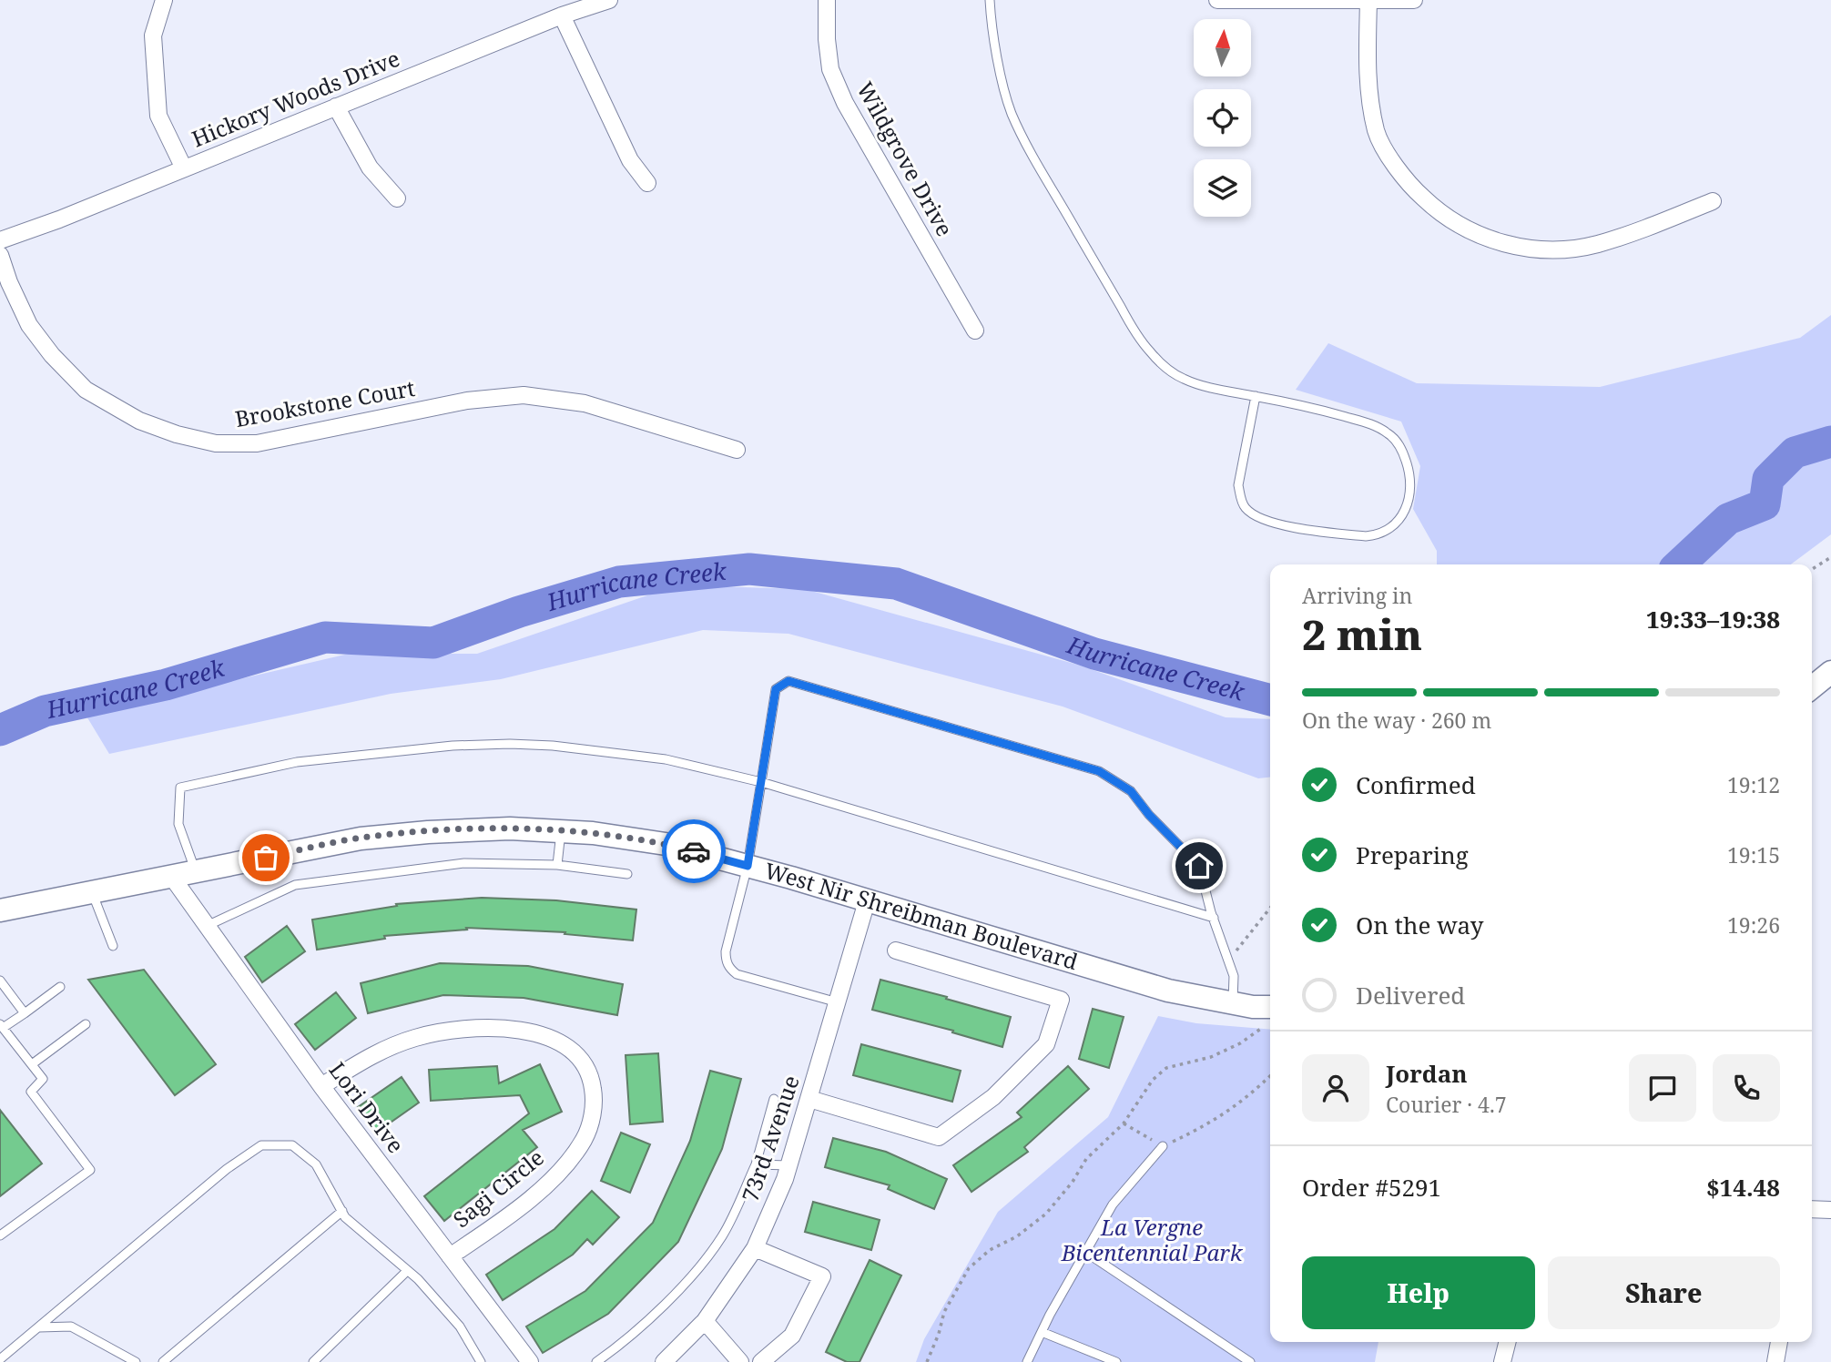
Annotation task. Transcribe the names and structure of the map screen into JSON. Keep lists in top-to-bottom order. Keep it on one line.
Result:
{"streets":{"main road":["West Nir Shreibman Boulevard"],"street":["Hickory Woods Drive","Wildgrove Drive","Brookstone Court","Lori Drive","73rd Avenue","Sagi Circle"]},"crossings":[["West Nir Shreibman Boulevard","Lori Drive"],["West Nir Shreibman Boulevard","73rd Avenue"],["Lori Drive","Sagi Circle"]],"water":["Hurricane Creek"],"parks":["La Vergne Bicentennial Park"],"north":"top","page":{"heading":["2 min","Arriving in","19:33–19:38"],"panel":["Jordan","Courier · 4.7","Order #5291","$14.48"],"bar":"On the way · 260 m","list":[["Confirmed","19:12"],["Preparing","19:15"],["On the way","19:26"],"Delivered"],"buttons":["Help","Share"]}}
